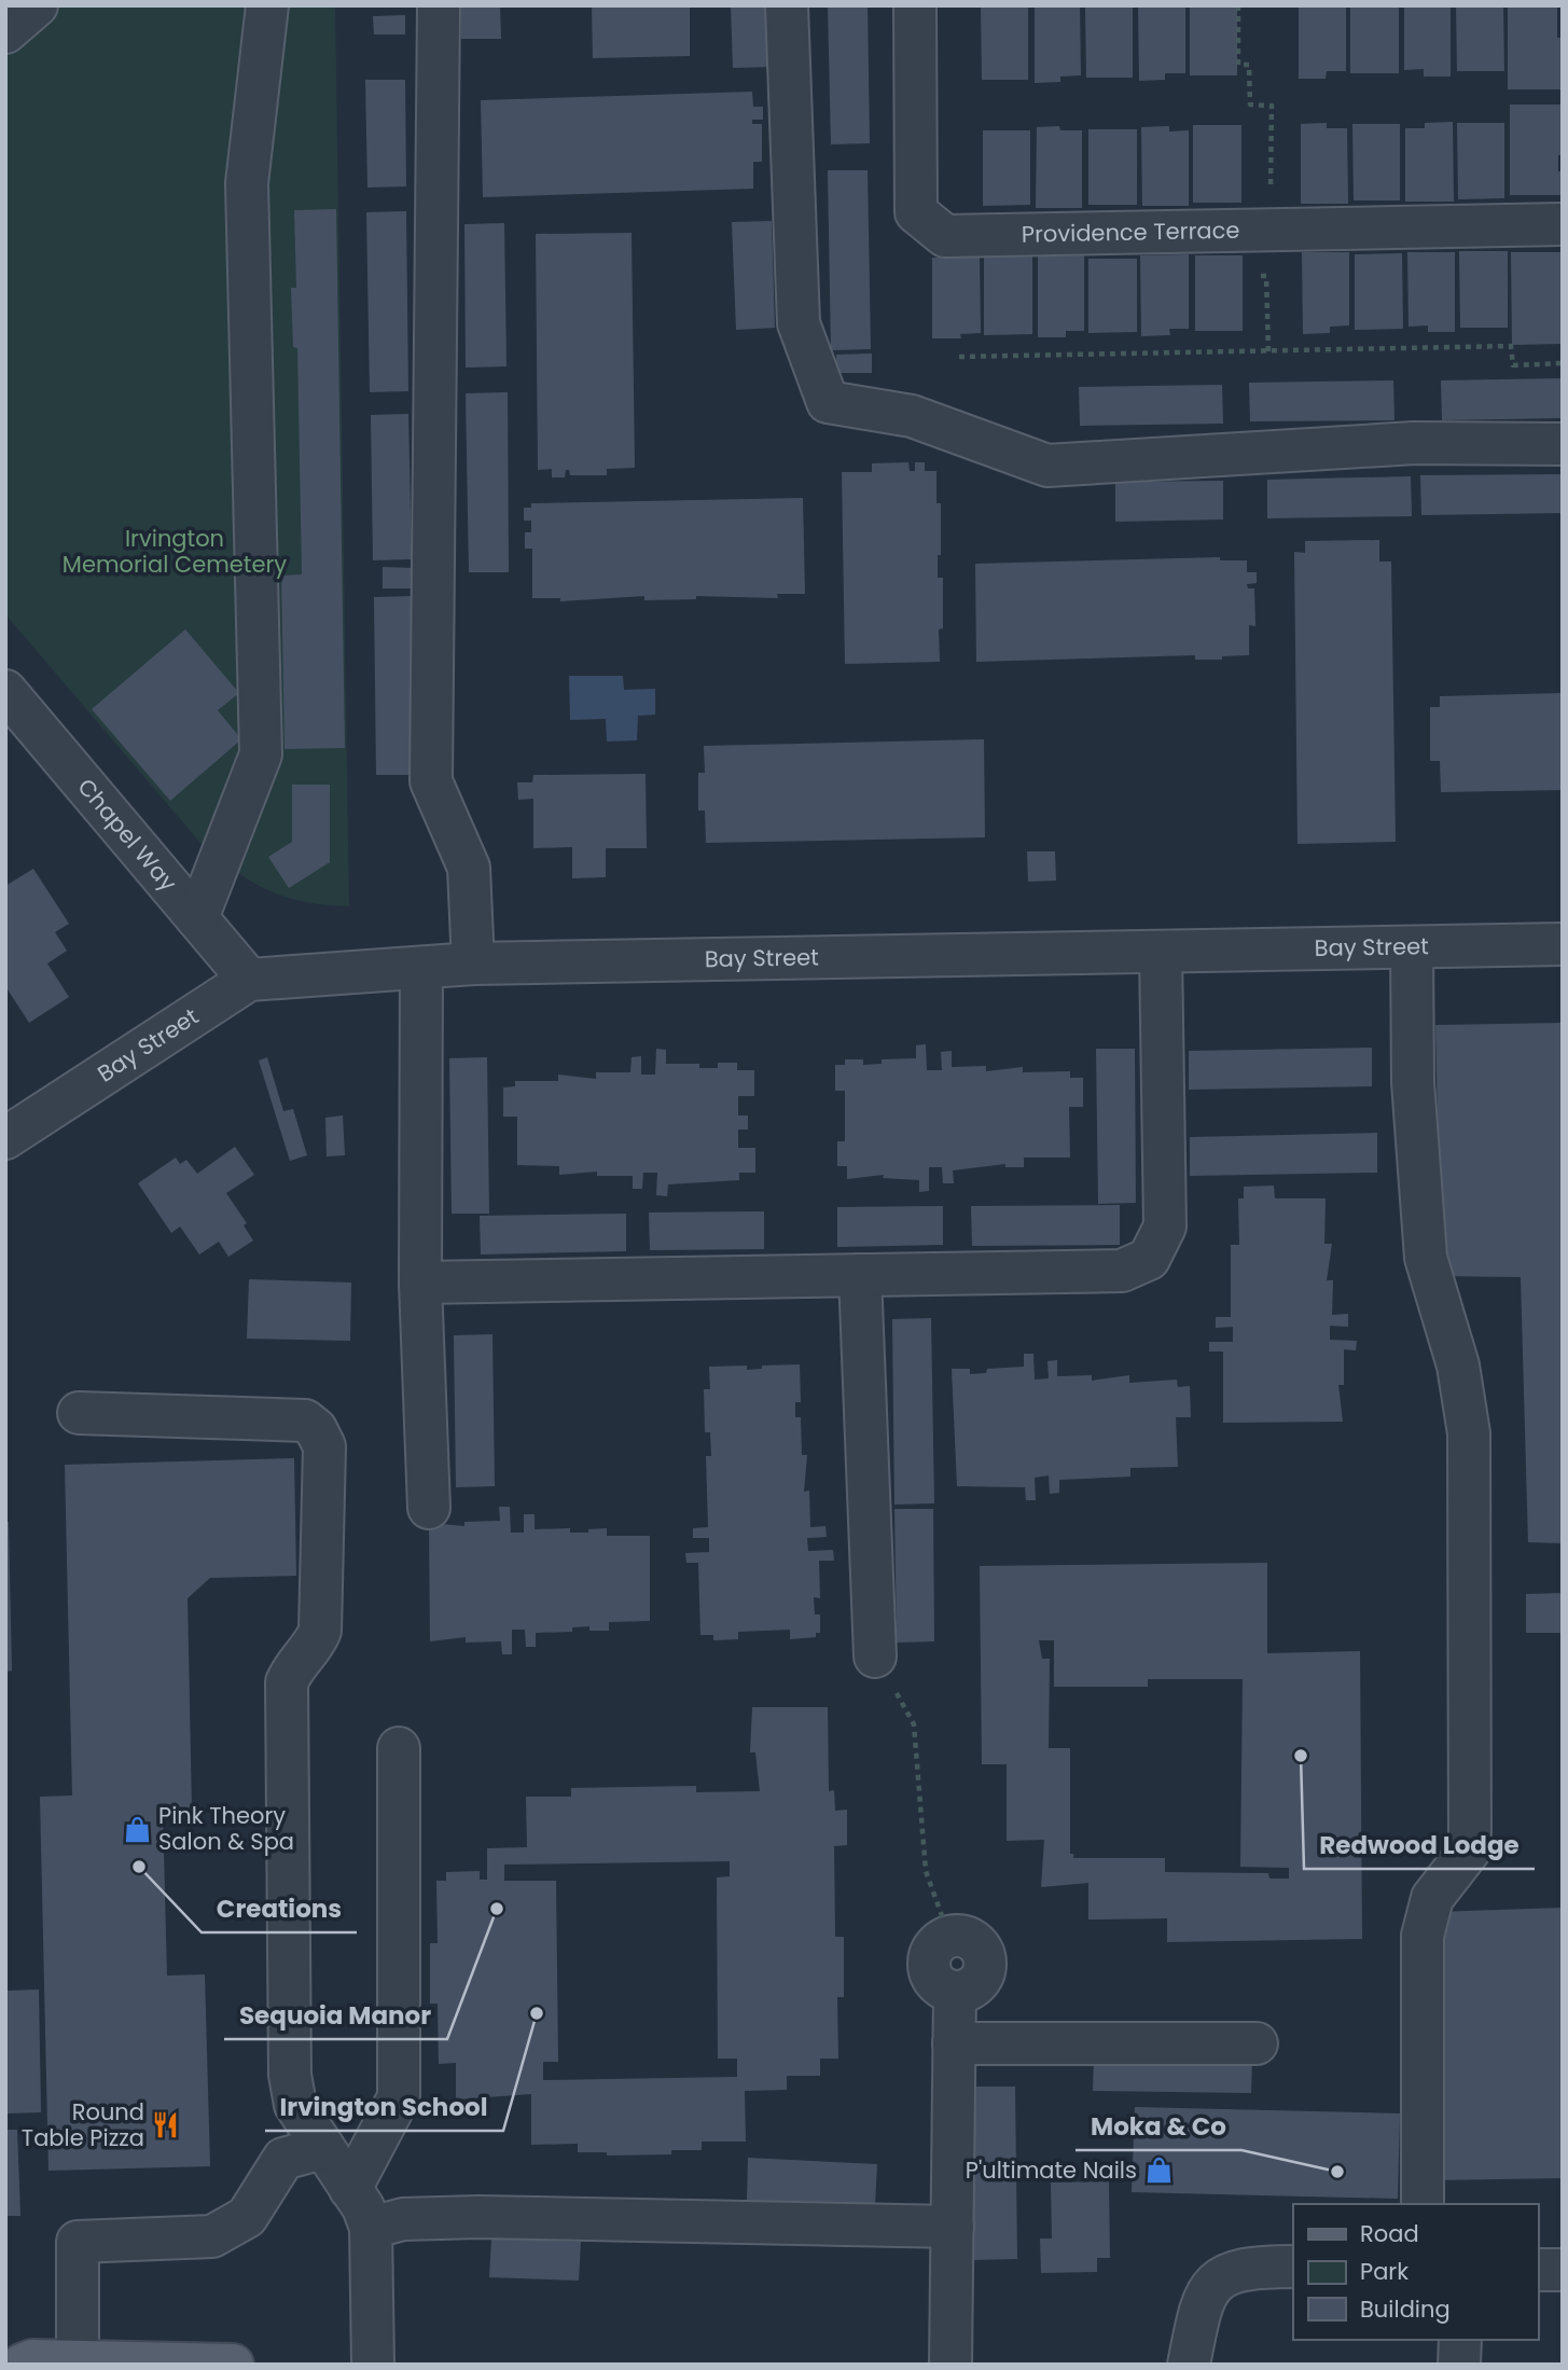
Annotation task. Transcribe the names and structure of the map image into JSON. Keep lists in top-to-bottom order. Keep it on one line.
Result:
{"streets":{"street":["Providence Terrace","Chapel Way","Bay Street"]},"crossings":[["Chapel Way","Bay Street"]],"parks":["Irvington Memorial Cemetery"],"places":{"other":["Redwood Lodge","Creations","Sequoia Manor","Irvington School","Moka & Co"],"shop":["Pink Theory Salon & Spa","P'ultimate Nails"],"restaurant":["Round Table Pizza"]},"legend":["Road","Park","Building"]}
